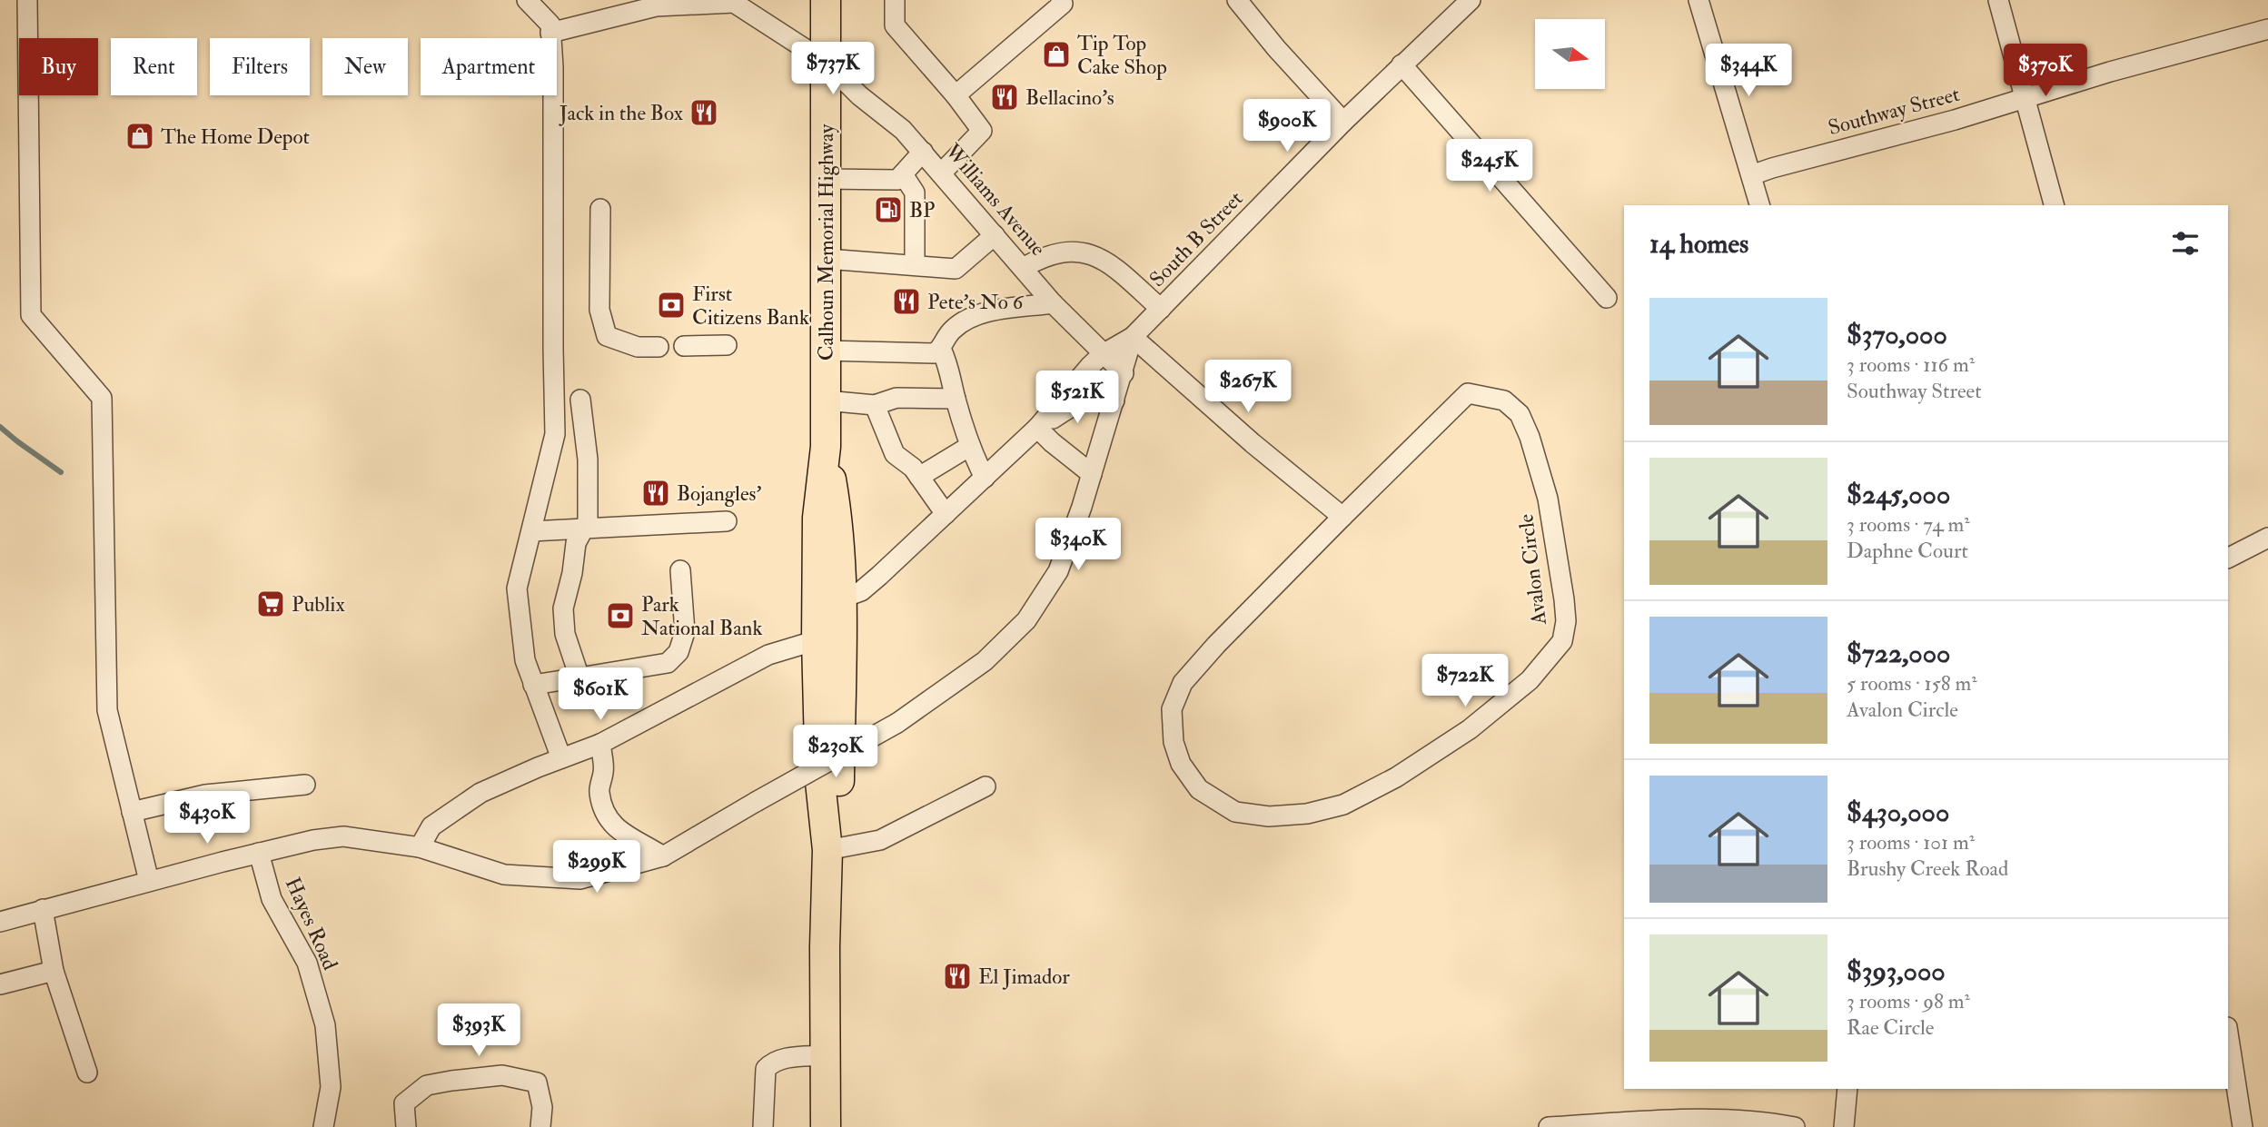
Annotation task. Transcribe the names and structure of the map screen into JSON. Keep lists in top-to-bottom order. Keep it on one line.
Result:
{"streets":{"highway":["Calhoun Memorial Highway"],"street":["Southway Street","Williams Avenue","South B Street","Avalon Circle","Hayes Road"]},"crossings":[["Williams Avenue","South B Street"],["Williams Avenue","Calhoun Memorial Highway"],["South B Street","Calhoun Memorial Highway"]],"places":{"shop":["Tip Top Cake Shop","The Home Depot"],"restaurant":["Bellacino's","Jack in the Box","Pete's No 6","Bojangles'","El Jimador"],"fuel station":["BP"],"bank":["First Citizens Bank","Park National Bank"],"supermarket":["Publix"]},"north":"right","page":{"chip":["Buy","Rent","Filters","New","Apartment"],"price":["$737K","$344K","$370K","$900K","$245K","$267K","$521K","$340K","$722K","$601K","$230K","$430K","$299K","$393K"],"heading":"14 homes","list":[{"name":"$370,000","note":"3 rooms · 116 m² · Southway Street"},{"name":"$245,000","note":"3 rooms · 74 m² · Daphne Court"},{"name":"$722,000","note":"5 rooms · 158 m² · Avalon Circle"},{"name":"$430,000","note":"3 rooms · 101 m² · Brushy Creek Road"},{"name":"$393,000","note":"3 rooms · 98 m² · Rae Circle"}]}}
